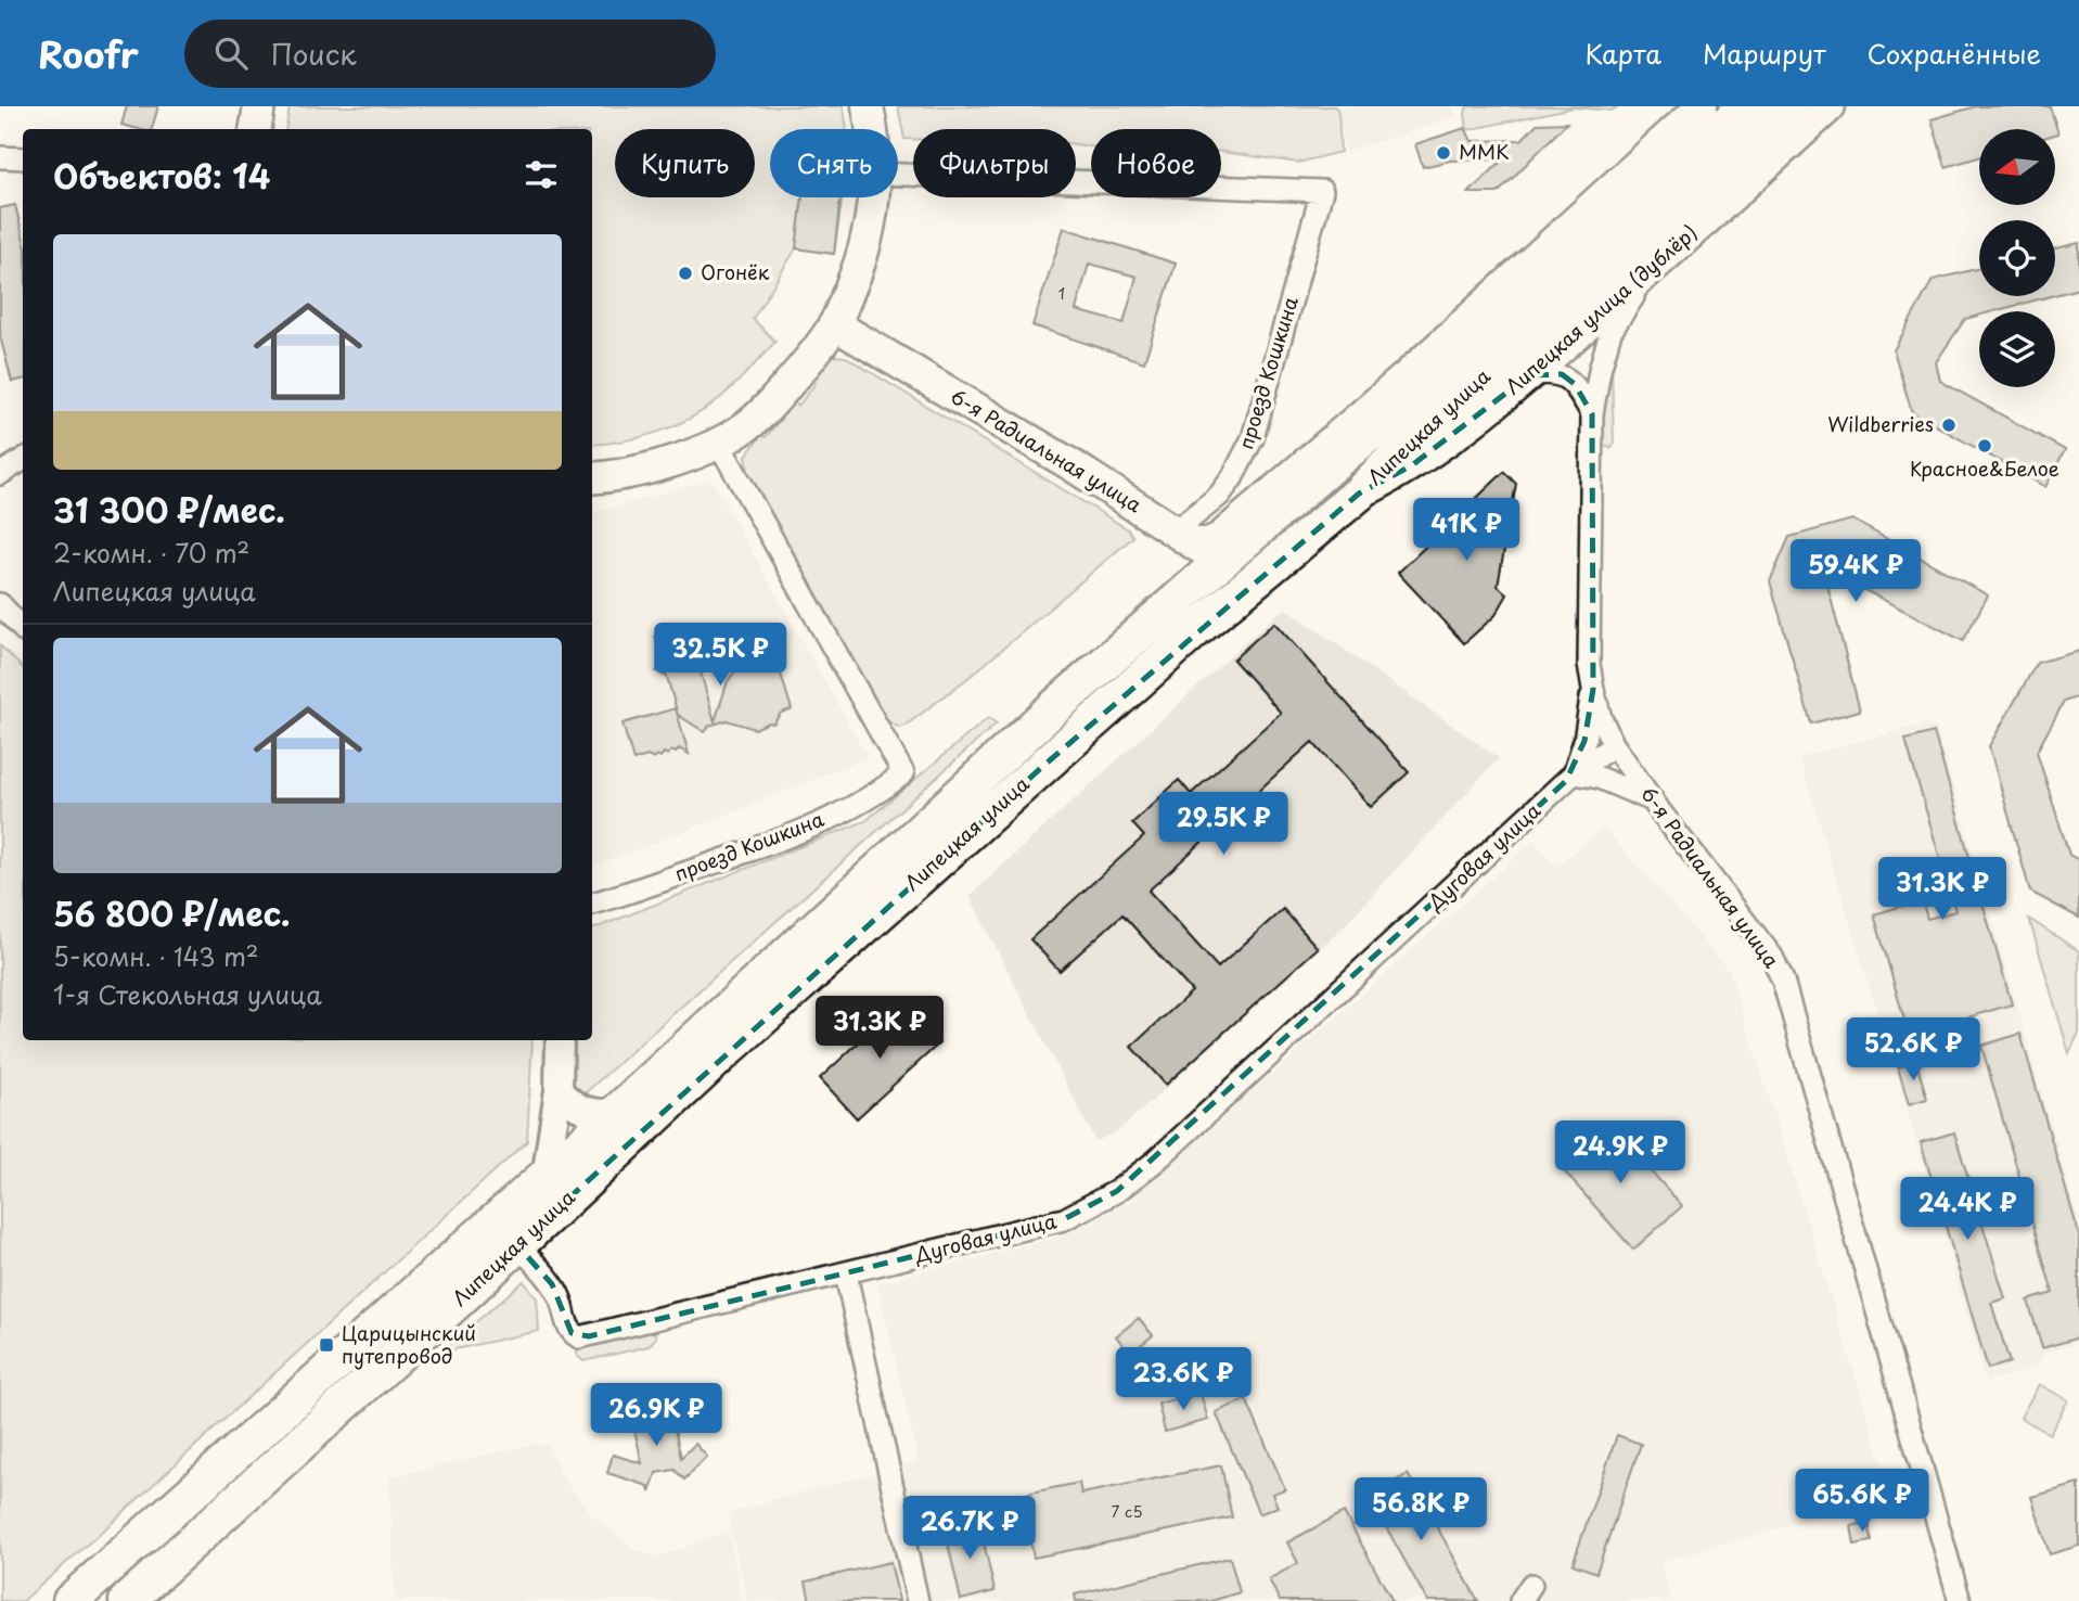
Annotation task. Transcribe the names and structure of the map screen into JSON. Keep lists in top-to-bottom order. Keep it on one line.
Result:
{"streets":{"main road":["Липецкая улица (дублёр)","Липецкая улица","6-я Радиальная улица"],"street":["проезд Кошкина","Дуговая улица"]},"crossings":[["Липецкая улица (дублёр)","Липецкая улица"],["Липецкая улица (дублёр)","6-я Радиальная улица"],["проезд Кошкина","Липецкая улица"],["проезд Кошкина","6-я Радиальная улица"],["Липецкая улица","6-я Радиальная улица"],["Липецкая улица","Дуговая улица"],["6-я Радиальная улица","Дуговая улица"]],"places":{"other":["ММК","Огонёк","Wildberries","Красное&Белое"],"transit":["Царицынский путепровод"]},"house_numbers":["1","7 с5"],"north":"left","page":{"header":"Roofr","search":"Поиск","nav":["Карта","Маршрут","Сохранённые"],"chip":["Купить","Снять","Фильтры","Новое"],"heading":"Объектов: 14","list":[{"name":"31 300 ₽/мес.","note":"2-комн. · 70 m² · Липецкая улица"},{"name":"56 800 ₽/мес.","note":"5-комн. · 143 m² · 1-я Стекольная улица"}],"price":["41K ₽","59.4K ₽","32.5K ₽","29.5K ₽","31.3K ₽","31.3K ₽","52.6K ₽","24.9K ₽","24.4K ₽","23.6K ₽","26.9K ₽","65.6K ₽","56.8K ₽","26.7K ₽"]}}
